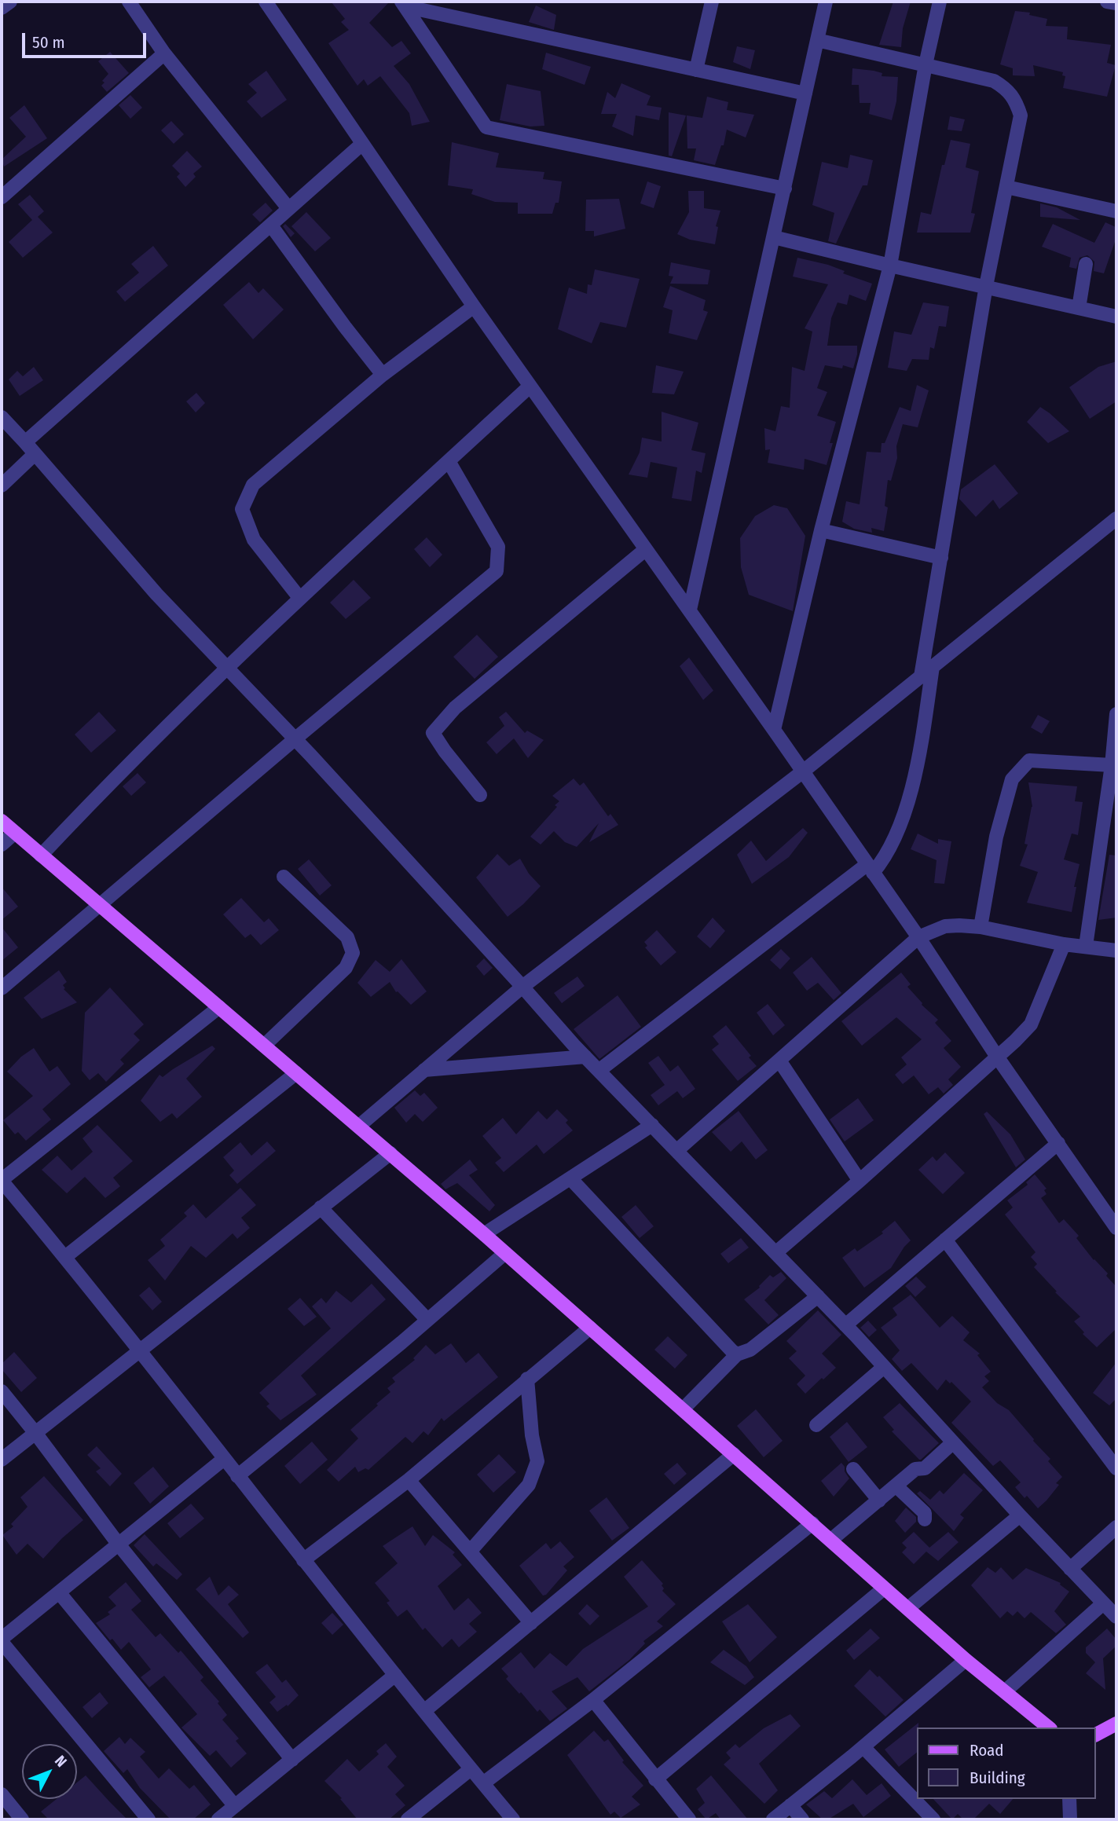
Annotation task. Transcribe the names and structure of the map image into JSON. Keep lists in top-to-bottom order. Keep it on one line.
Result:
{"legend":["Road","Building"],"scale_bar":"50 m","north":"top right"}
